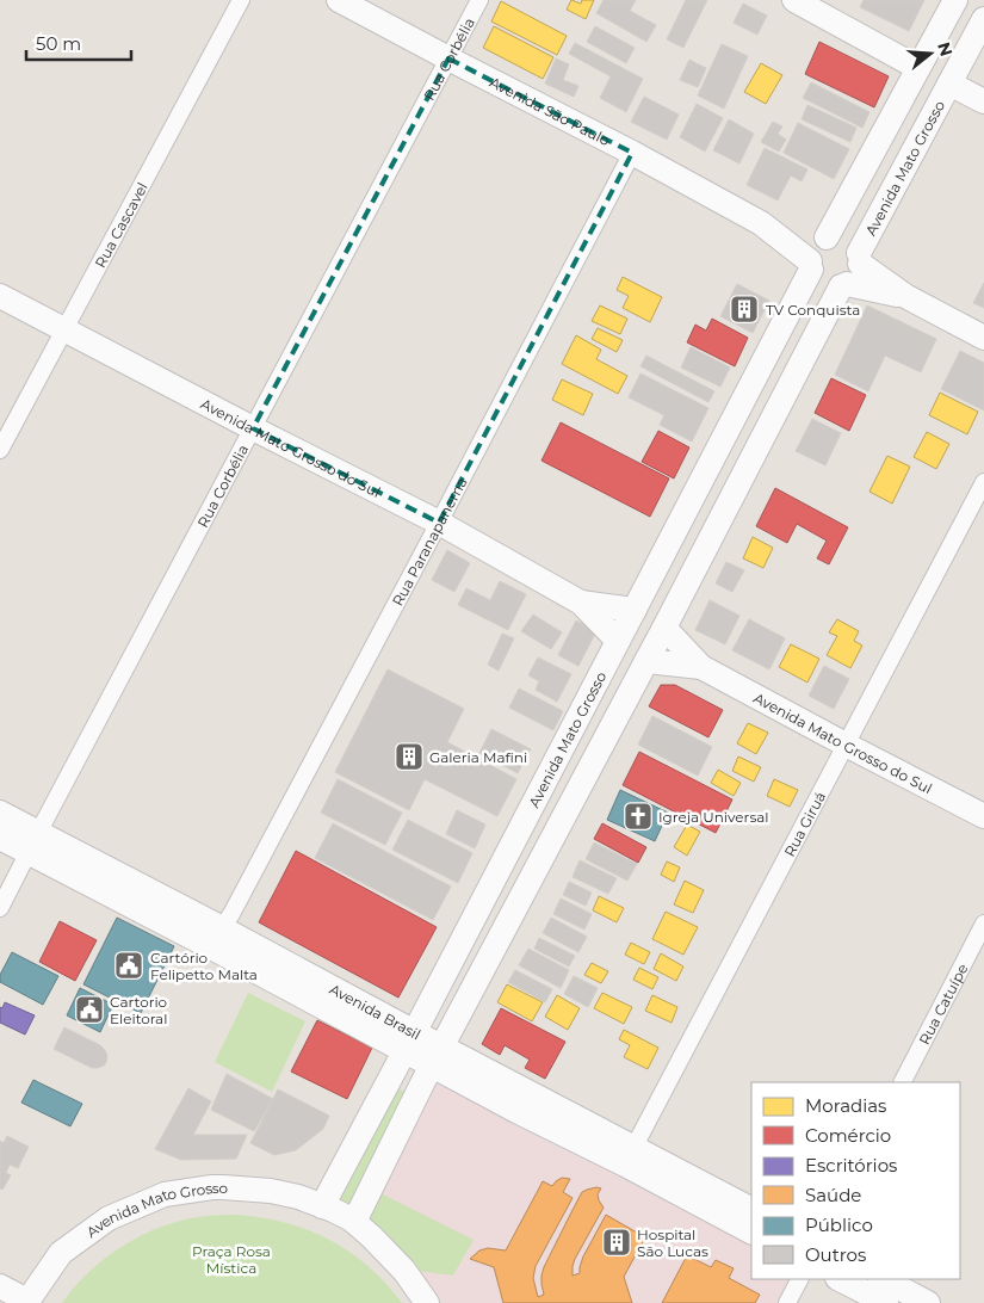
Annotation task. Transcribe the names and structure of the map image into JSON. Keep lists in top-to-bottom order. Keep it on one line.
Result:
{"streets":{"main road":["Avenida São Paulo","Avenida Mato Grosso","Avenida Mato Grosso do Sul","Avenida Brasil"],"street":["Rua Corbélia","Rua Cascavel","Rua Paranapanema","Rua Giruá","Rua Catuípe"]},"crossings":[["Rua Corbélia","Avenida São Paulo"],["Rua Corbélia","Avenida Mato Grosso do Sul"],["Rua Corbélia","Avenida Brasil"],["Avenida São Paulo","Avenida Mato Grosso"],["Avenida São Paulo","Rua Paranapanema"],["Avenida Mato Grosso","Avenida Brasil"],["Rua Cascavel","Avenida Mato Grosso do Sul"],["Avenida Mato Grosso do Sul","Rua Paranapanema"],["Avenida Mato Grosso do Sul","Rua Giruá"],["Rua Paranapanema","Avenida Brasil"],["Rua Giruá","Avenida Brasil"]],"parks":["Praça Rosa Mística"],"places":{"building":["TV Conquista","Galeria Mafini","Hospital São Lucas"],"church":["Igreja Universal"],"public building":["Cartório Felipetto Malta","Cartorio Eleitoral"]},"legend":["Moradias","Comércio","Escritórios","Saúde","Público","Outros"],"scale_bar":"50 m","north":"right"}
